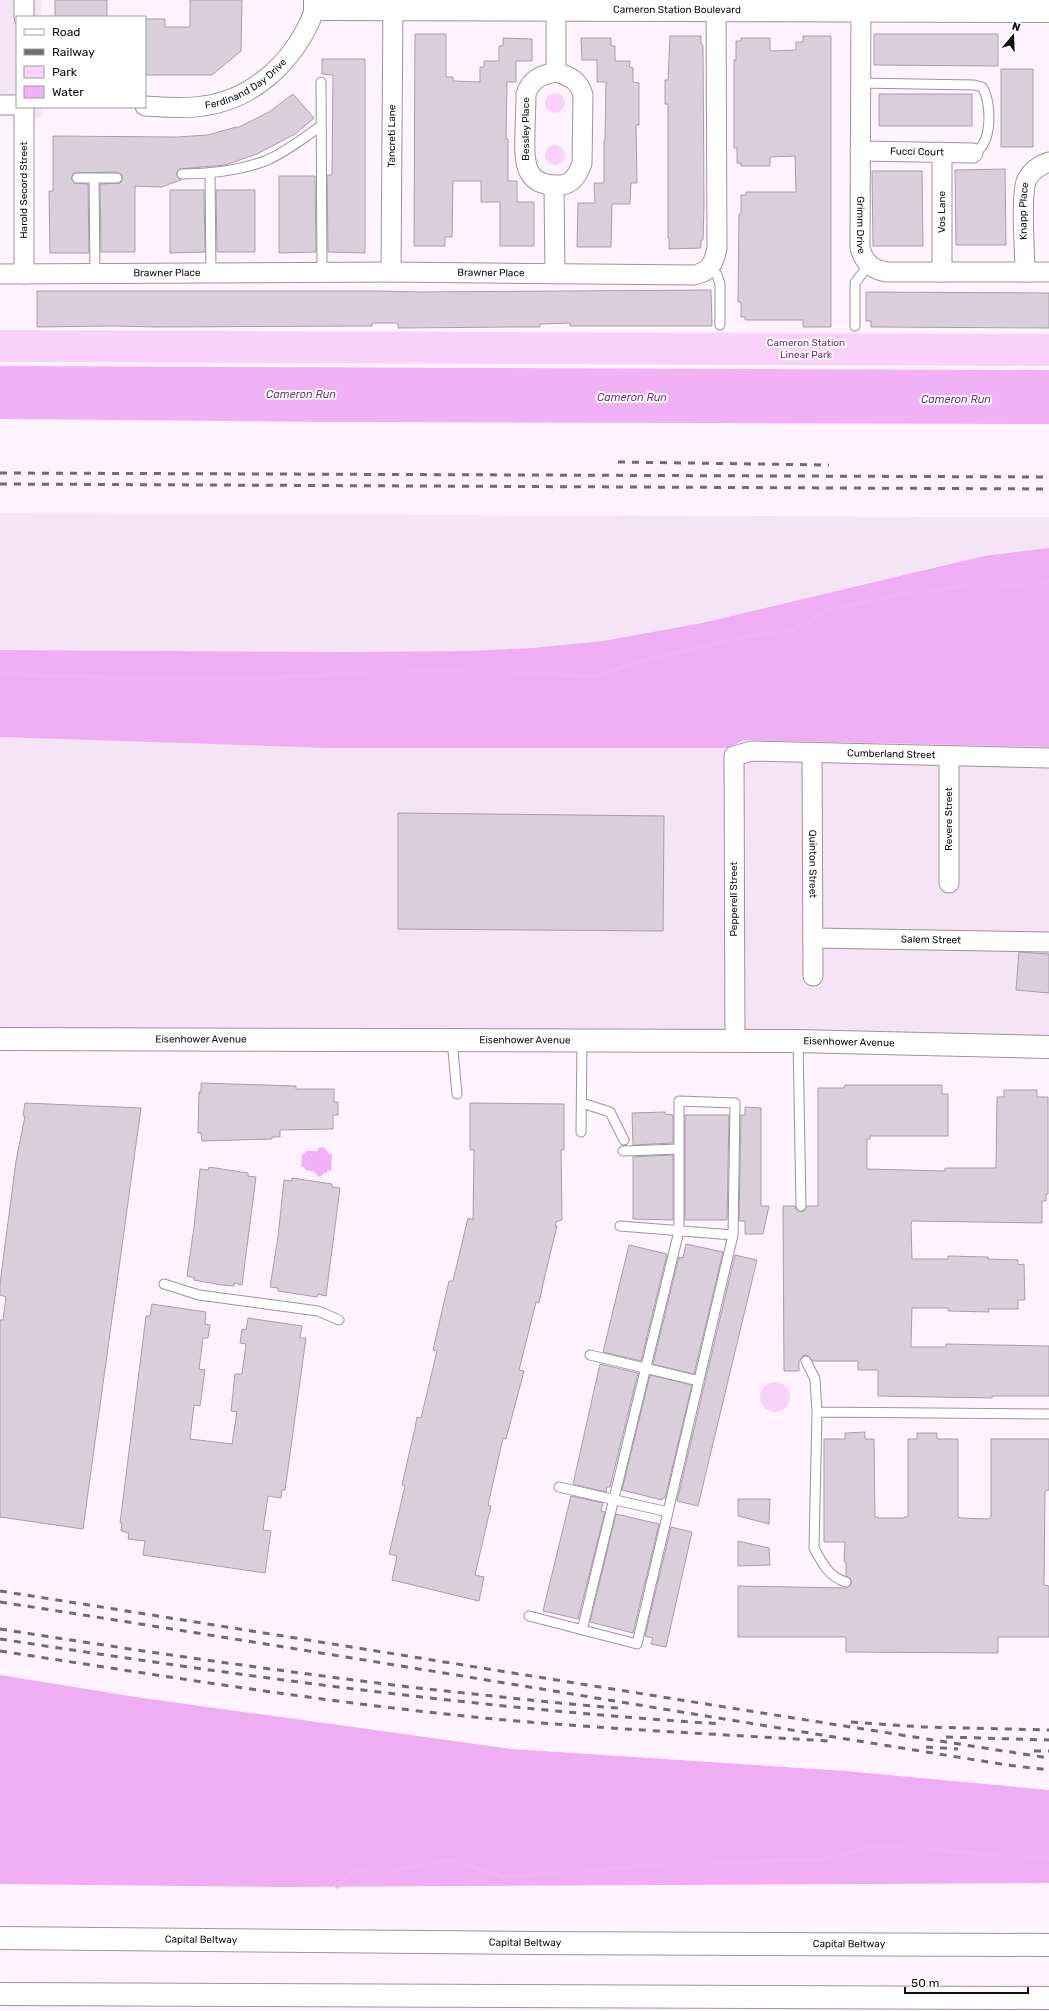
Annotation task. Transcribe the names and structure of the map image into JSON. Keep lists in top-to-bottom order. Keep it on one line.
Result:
{"streets":{"main road":["Cameron Station Boulevard","Eisenhower Avenue","Capital Beltway"],"street":["Ferdinand Day Drive","Bessley Place","Tancreti Lane","Fucci Court","Harold Secord Street","Knapp Place","Vos Lane","Grimm Drive","Brawner Place","Cumberland Street","Revere Street","Quinton Street","Pepperell Street","Salem Street"]},"crossings":[["Cameron Station Boulevard","Ferdinand Day Drive"],["Cameron Station Boulevard","Tancreti Lane"],["Cameron Station Boulevard","Grimm Drive"],["Tancreti Lane","Brawner Place"],["Fucci Court","Vos Lane"],["Fucci Court","Grimm Drive"],["Harold Secord Street","Brawner Place"],["Knapp Place","Grimm Drive"],["Vos Lane","Grimm Drive"],["Cumberland Street","Revere Street"],["Cumberland Street","Quinton Street"],["Cumberland Street","Pepperell Street"],["Quinton Street","Salem Street"],["Pepperell Street","Eisenhower Avenue"]],"water":["Cameron Run"],"parks":["Cameron Station Linear Park"],"legend":["Road","Railway","Park","Water"],"scale_bar":"50 m","north":"top"}
